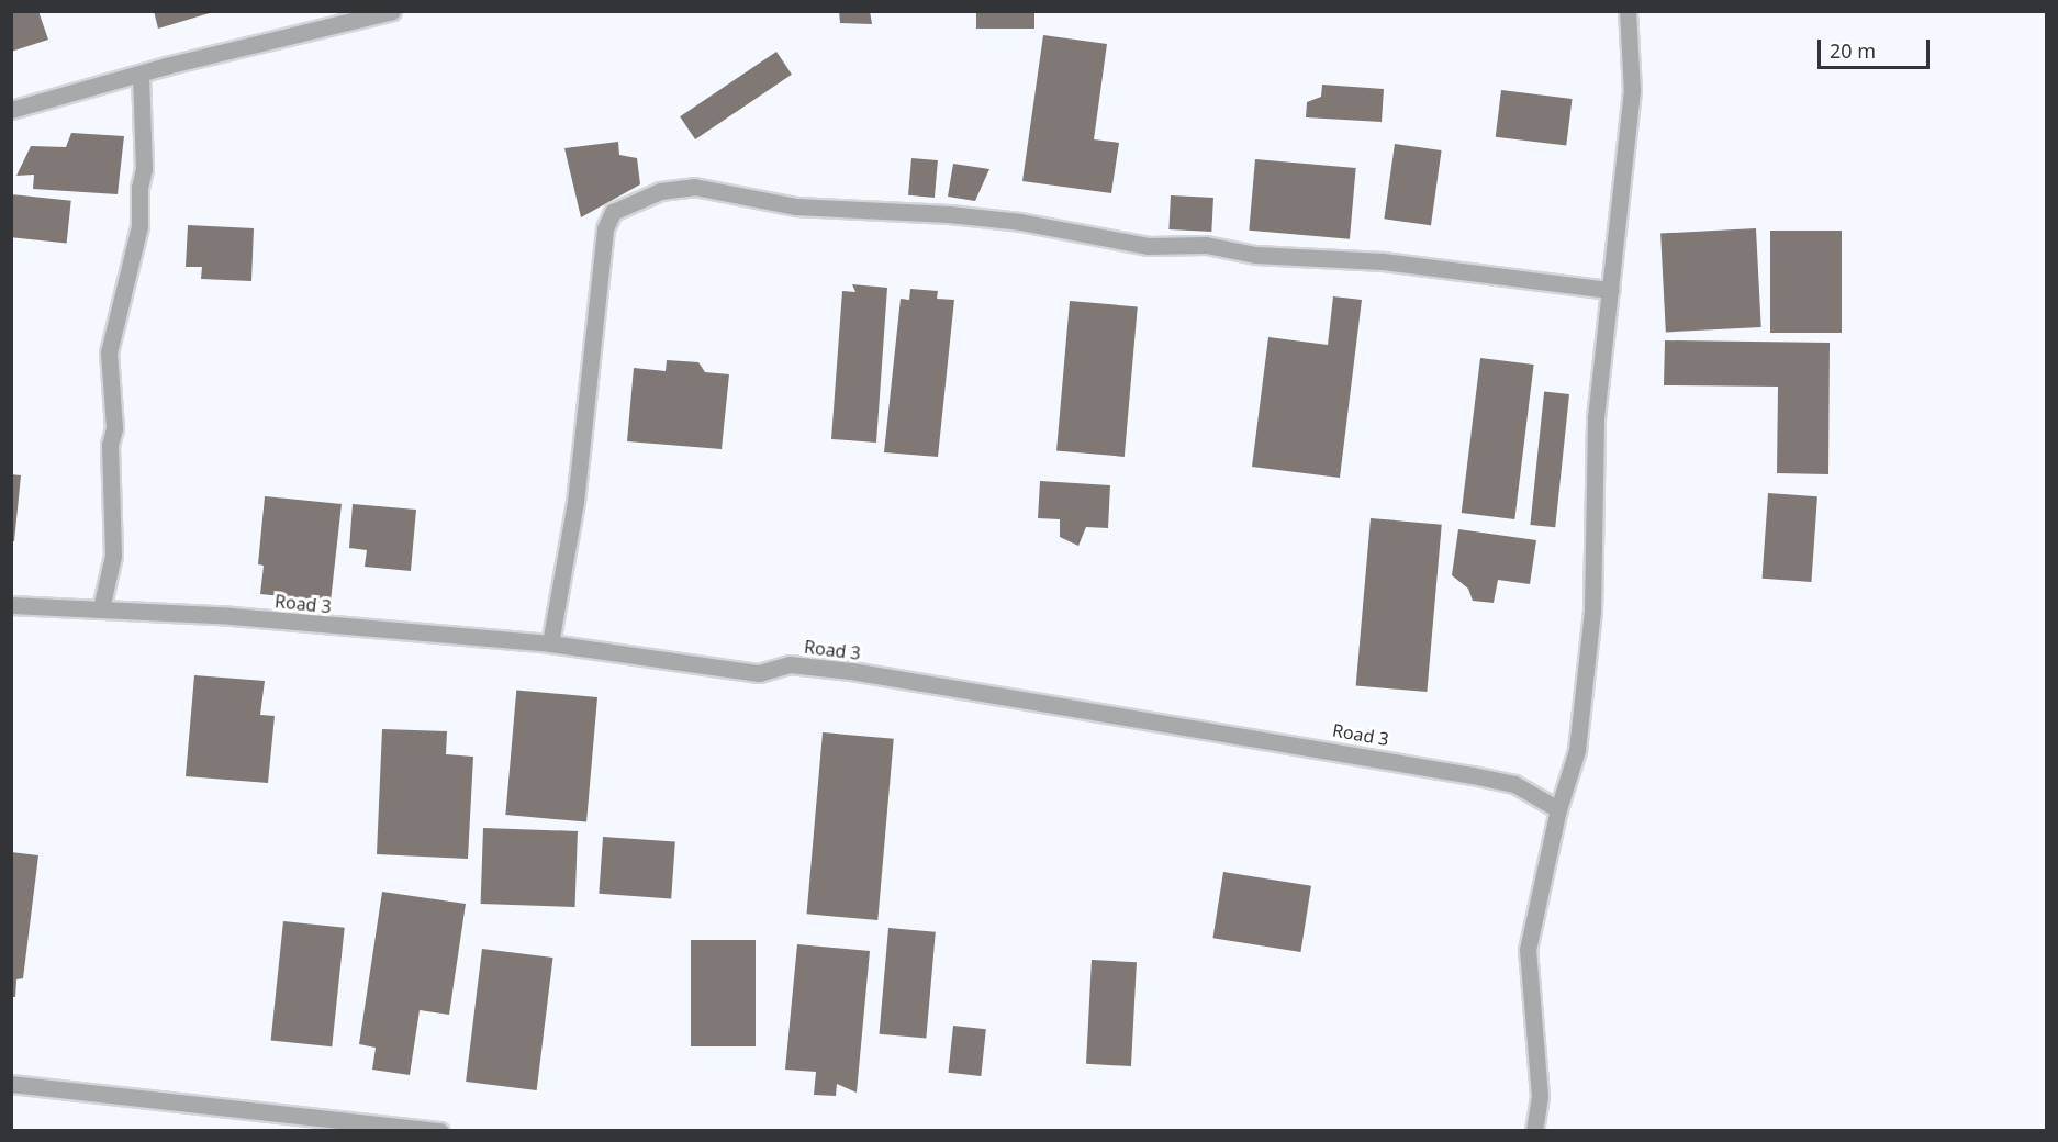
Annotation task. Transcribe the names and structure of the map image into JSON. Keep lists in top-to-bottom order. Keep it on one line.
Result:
{"streets":{"street":["Road 3"]},"scale_bar":"20 m"}
